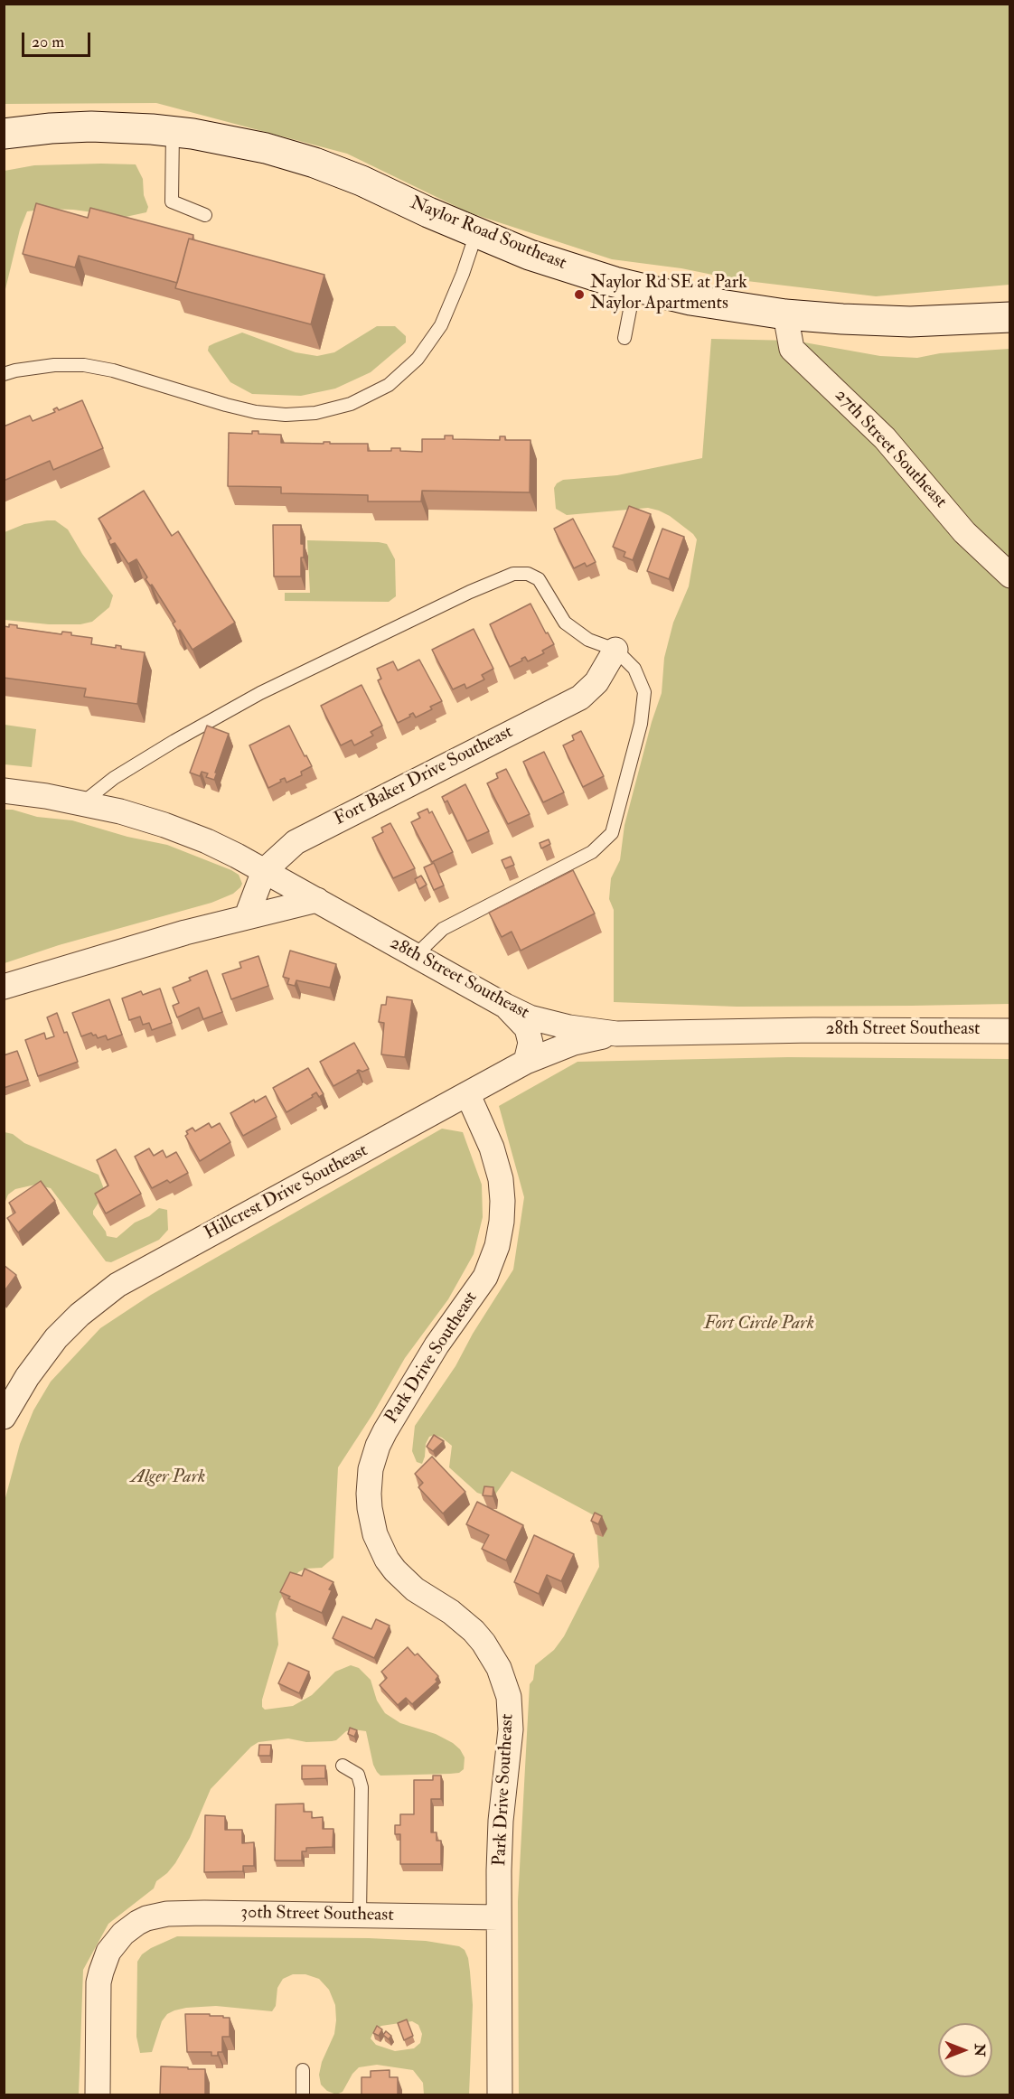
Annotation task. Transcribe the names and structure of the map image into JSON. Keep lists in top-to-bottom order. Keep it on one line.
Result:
{"streets":{"street":["Naylor Road Southeast","27th Street Southeast","Fort Baker Drive Southeast","28th Street Southeast","Hillcrest Drive Southeast","Park Drive Southeast","30th Street Southeast"]},"crossings":[["Naylor Road Southeast","27th Street Southeast"],["Fort Baker Drive Southeast","28th Street Southeast"],["28th Street Southeast","Hillcrest Drive Southeast"],["Hillcrest Drive Southeast","Park Drive Southeast"],["Park Drive Southeast","30th Street Southeast"]],"parks":["Fort Circle Park","Alger Park"],"places":["Naylor Rd SE at Park Naylor Apartments"],"scale_bar":"20 m","north":"right"}
